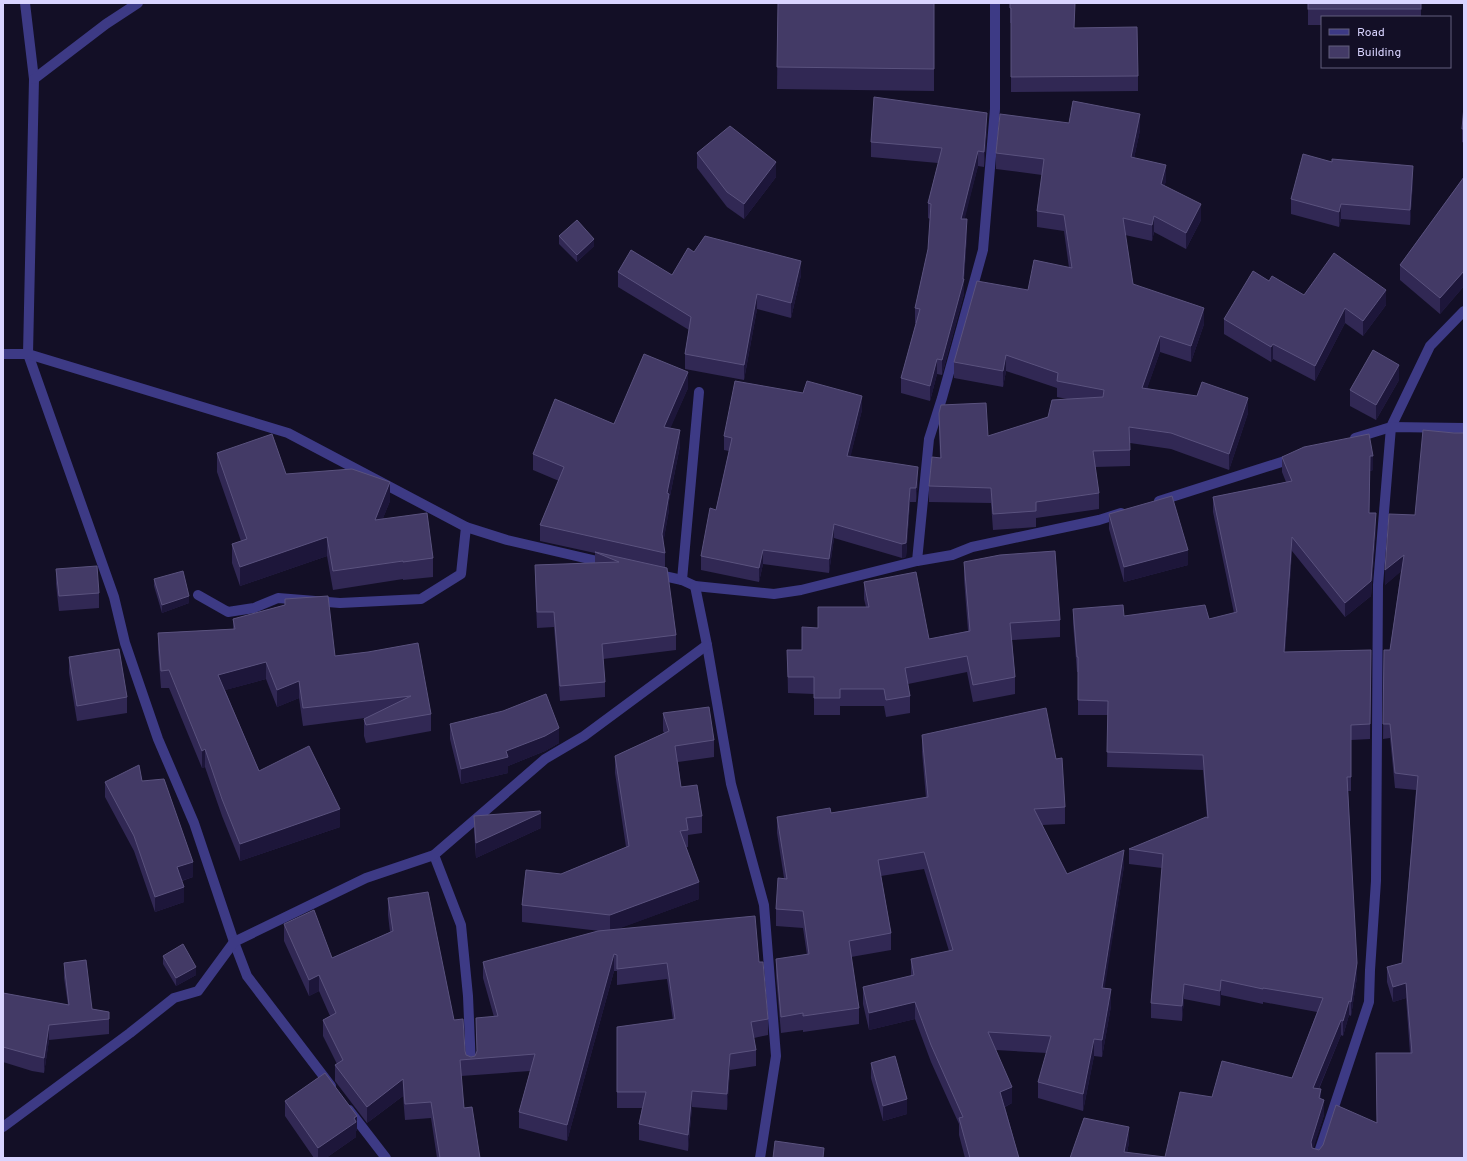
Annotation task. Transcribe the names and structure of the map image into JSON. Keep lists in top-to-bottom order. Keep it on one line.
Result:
{"legend":["Road","Building"]}
